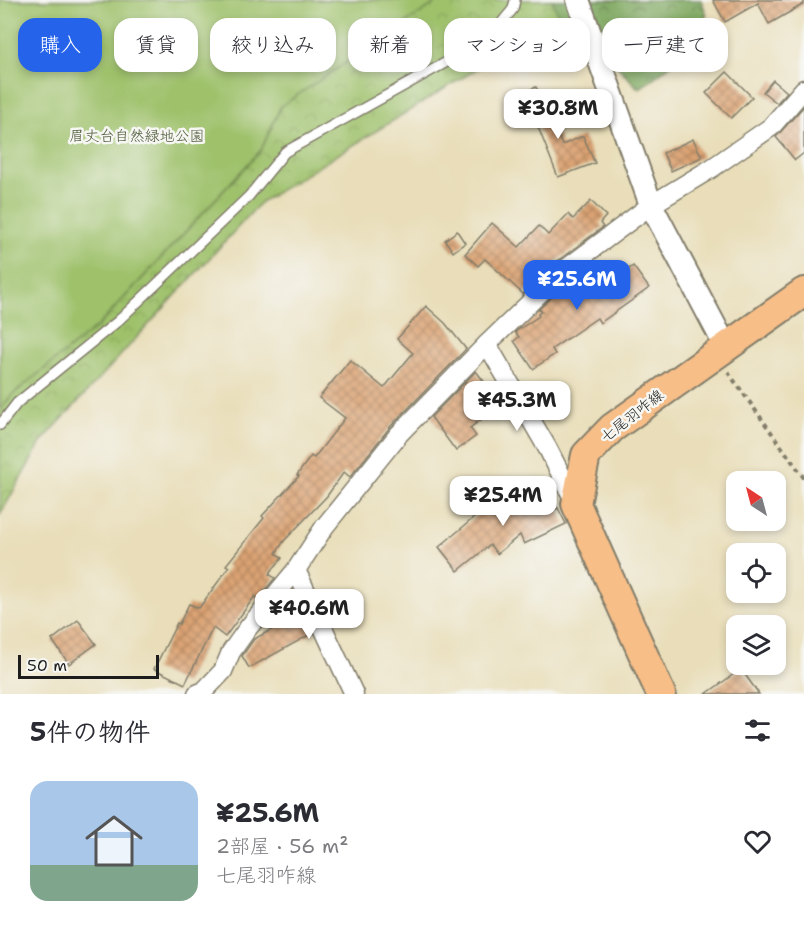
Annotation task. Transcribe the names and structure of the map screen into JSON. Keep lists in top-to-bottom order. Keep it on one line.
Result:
{"streets":{"main road":["七尾羽咋線"]},"parks":["眉丈台自然緑地公園"],"scale_bar":"50 m","north":"top left","page":{"chip":["購入","賃貸","絞り込み","新着","マンション","一戸建て"],"price":["¥30.8M","¥25.6M","¥45.3M","¥25.4M","¥40.6M"],"scale":"50 m","heading":"5件の物件","list":[{"name":"¥25.6M","note":"2部屋 · 56 m² · 七尾羽咋線"}]}}
